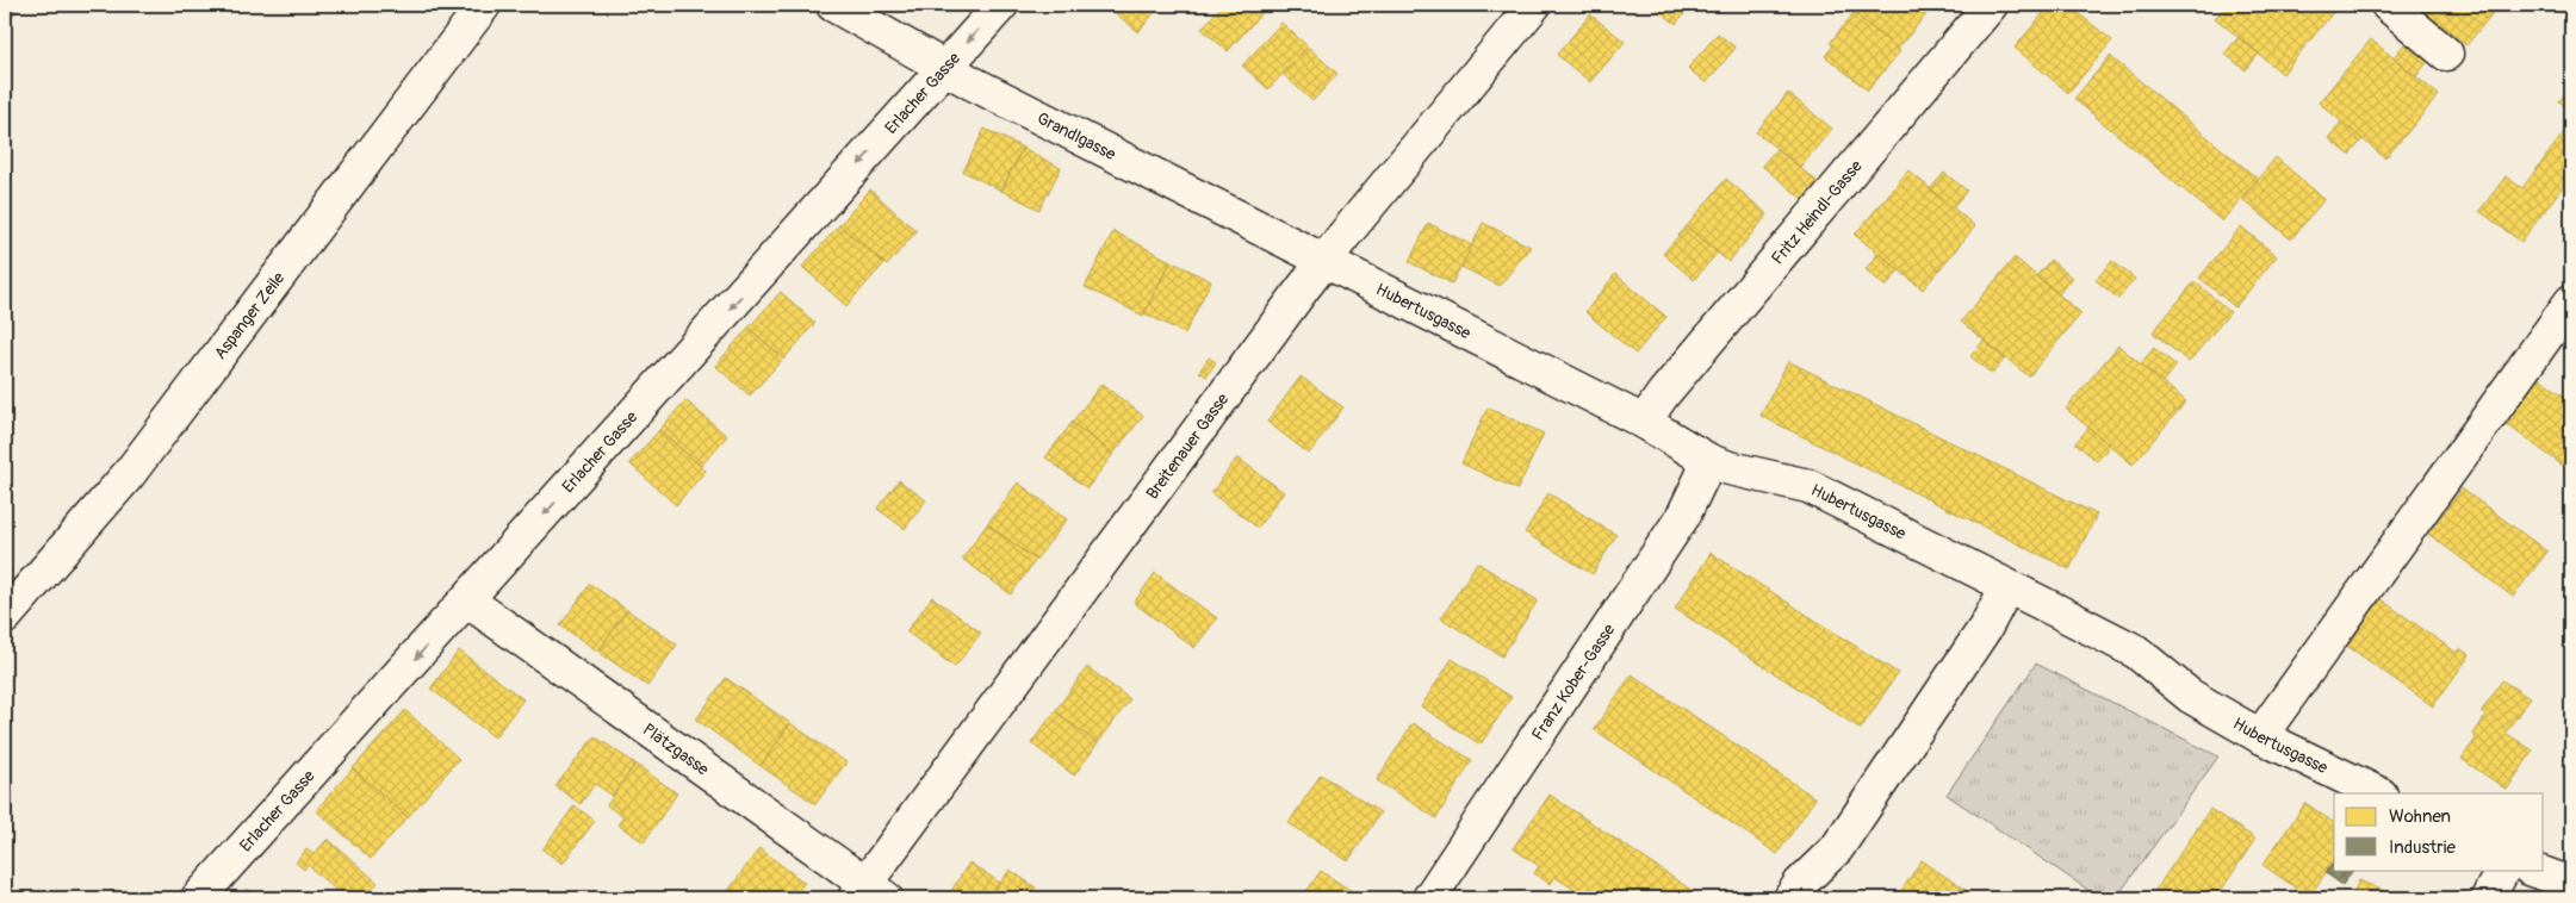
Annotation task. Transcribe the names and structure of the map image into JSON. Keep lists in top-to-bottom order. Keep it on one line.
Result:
{"streets":{"street":["Erlacher Gasse","Grandlgasse","Fritz Heindl-Gasse","Hubertusgasse","Aspanger Zeile","Breitenauer Gasse","Franz Kober-Gasse","Plätzgasse"]},"crossings":[["Erlacher Gasse","Grandlgasse"],["Erlacher Gasse","Plätzgasse"],["Grandlgasse","Hubertusgasse"],["Grandlgasse","Breitenauer Gasse"],["Fritz Heindl-Gasse","Hubertusgasse"],["Hubertusgasse","Breitenauer Gasse"],["Hubertusgasse","Franz Kober-Gasse"],["Breitenauer Gasse","Plätzgasse"]],"one_way":["Erlacher Gasse"],"legend":["Wohnen","Industrie"]}
